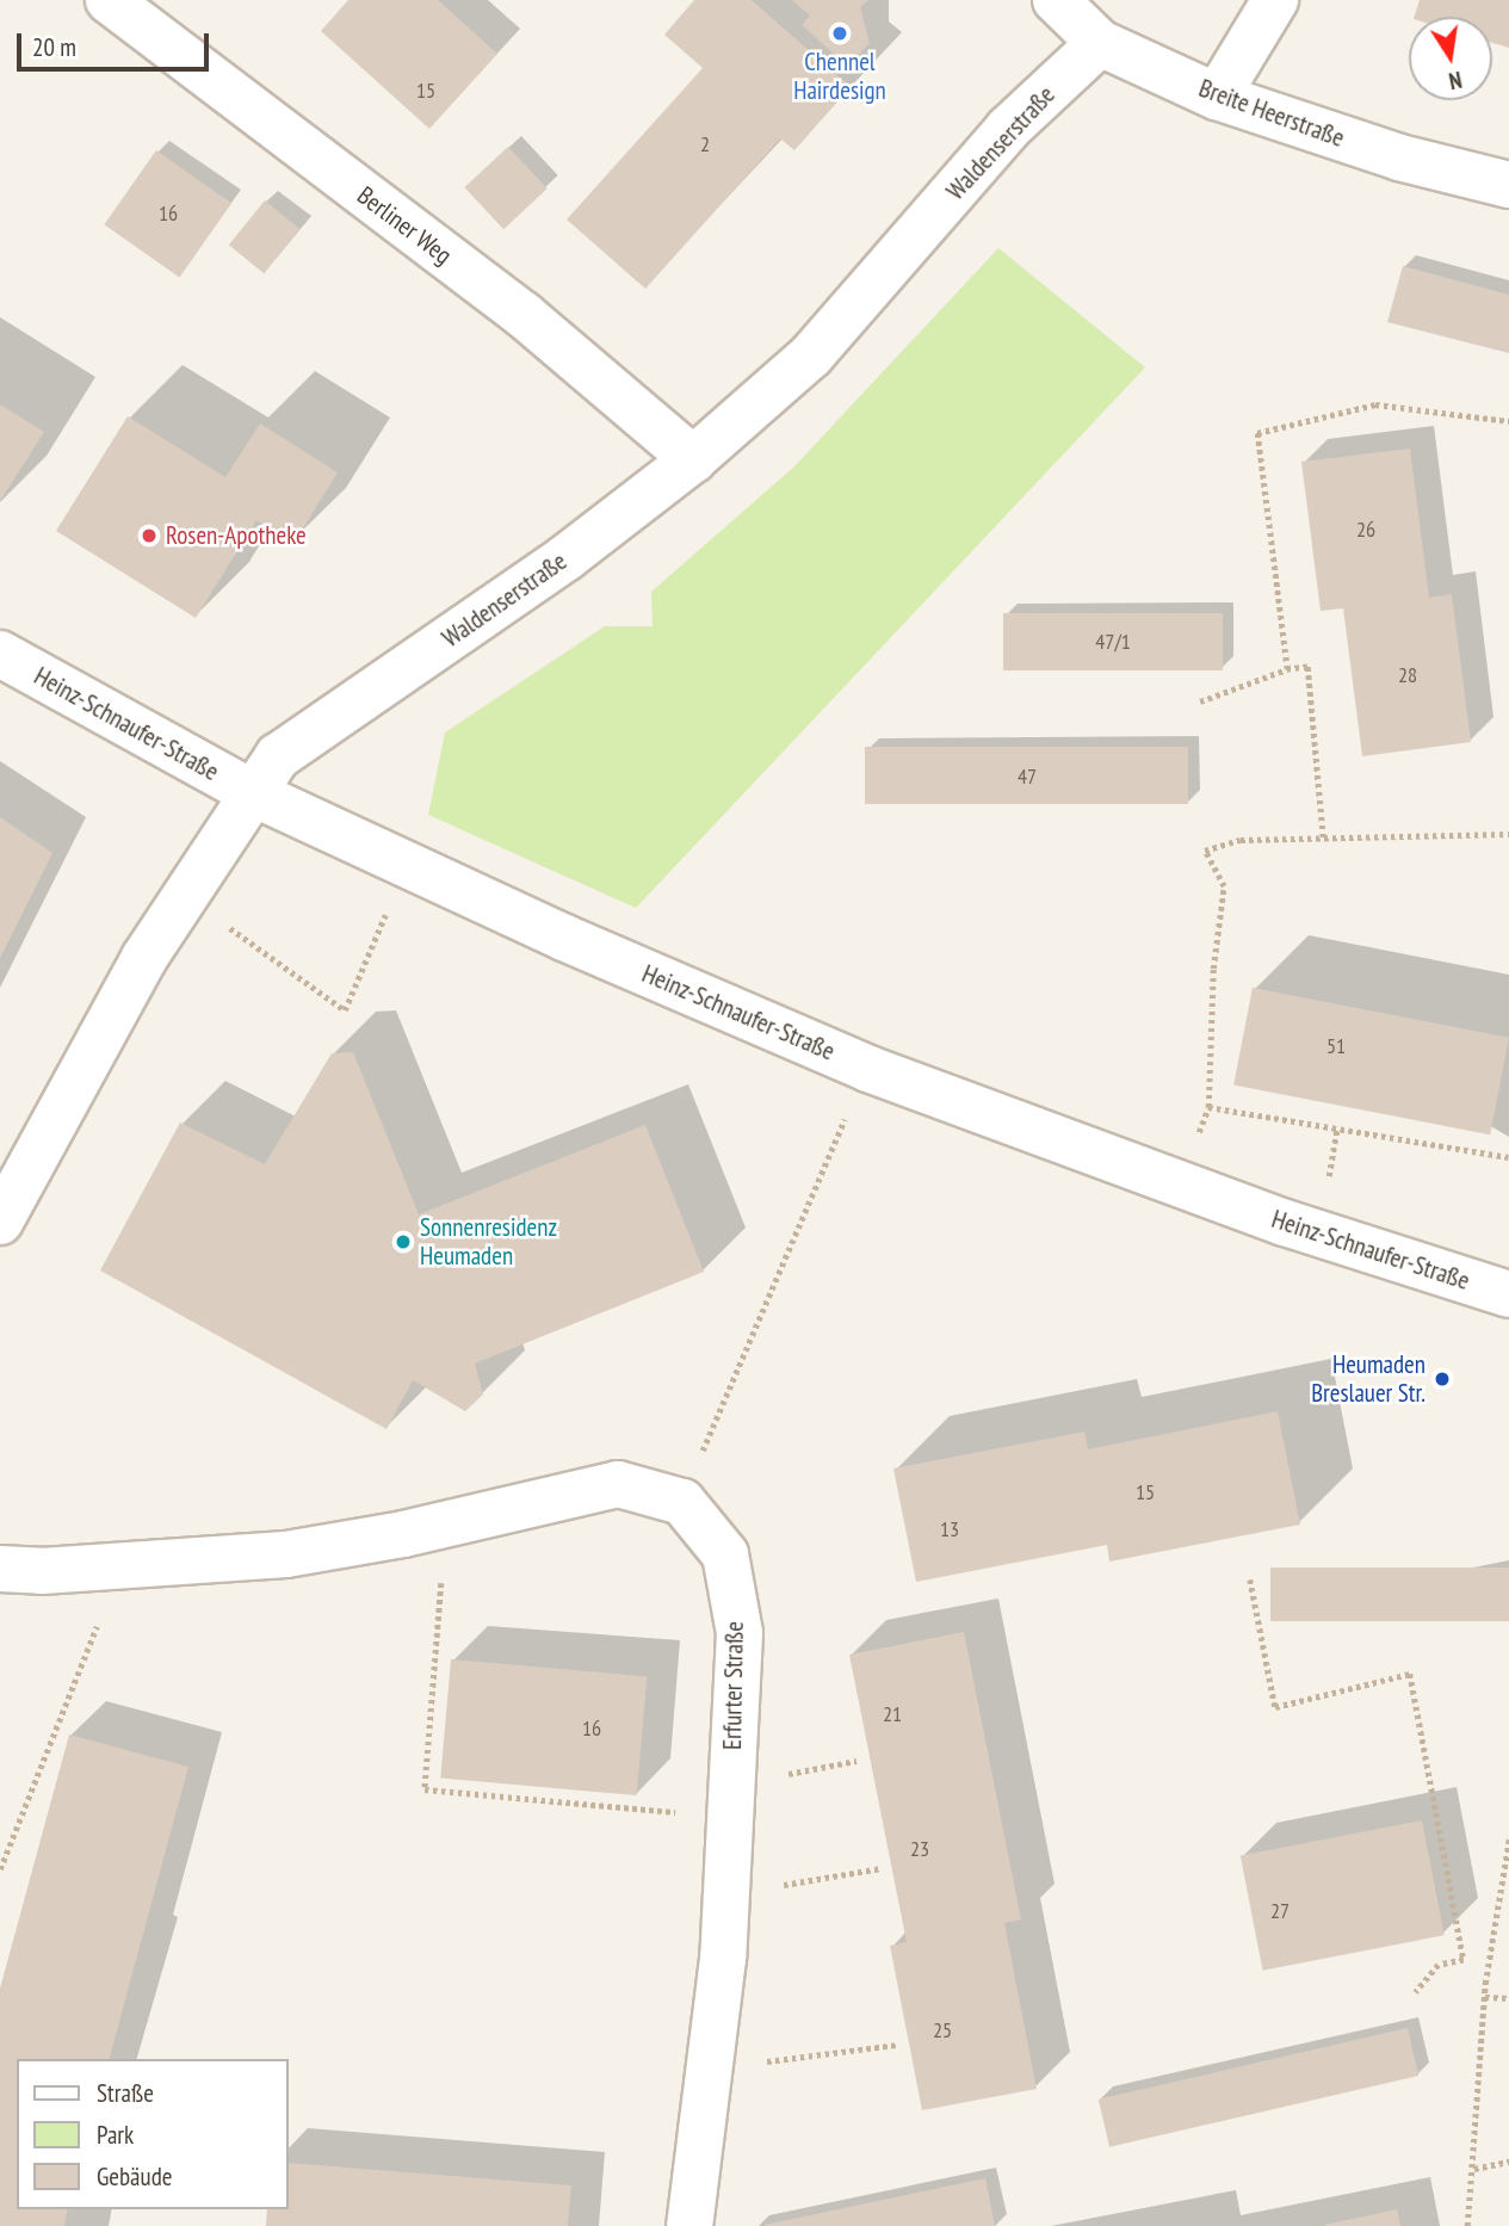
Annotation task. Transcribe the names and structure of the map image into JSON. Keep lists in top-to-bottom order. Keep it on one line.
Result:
{"streets":{"street":["Breite Heerstraße","Waldenserstraße","Berliner Weg","Heinz-Schnaufer-Straße","Erfurter Straße"]},"crossings":[["Breite Heerstraße","Waldenserstraße"],["Waldenserstraße","Berliner Weg"],["Waldenserstraße","Heinz-Schnaufer-Straße"]],"places":["Chennel Hairdesign","Rosen-Apotheke","Sonnenresidenz Heumaden","Heumaden Breslauer Str."],"house_numbers":["15","2","16","26","47/1","28","47","51","15","13","21","16","23","27","25"],"legend":["Straße","Park","Gebäude"],"scale_bar":"20 m","north":"bottom"}
